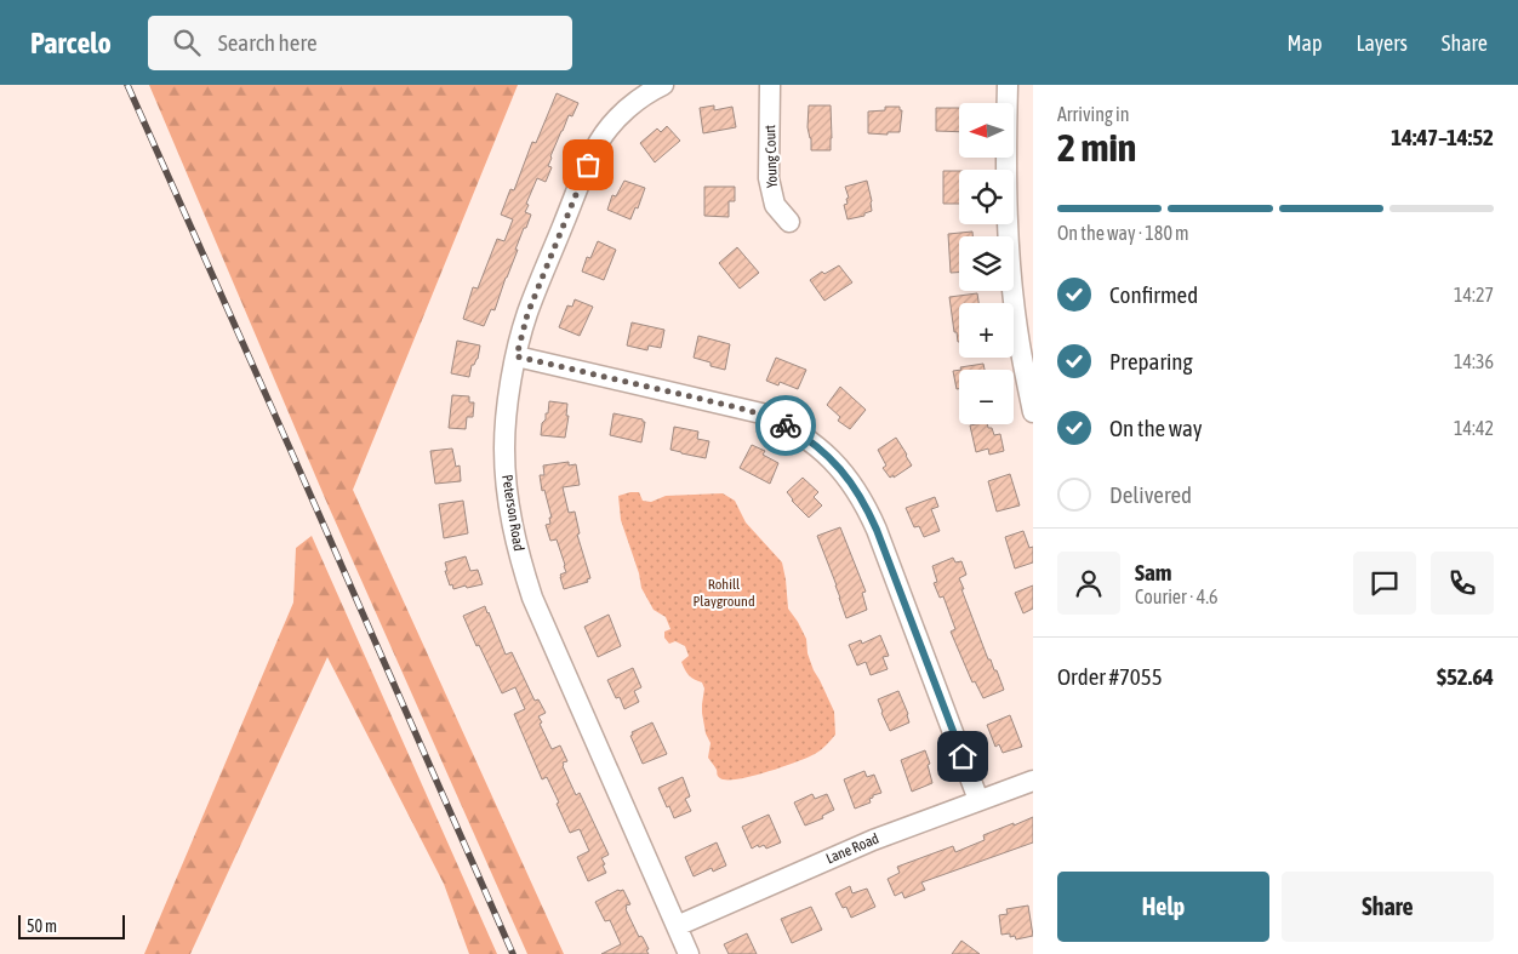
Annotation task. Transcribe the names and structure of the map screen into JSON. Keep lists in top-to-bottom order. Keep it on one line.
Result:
{"streets":{"street":["Young Court","Peterson Road","Lane Road"]},"crossings":[["Peterson Road","Lane Road"]],"parks":["Rohill Playground"],"scale_bar":"50 m","north":"left","page":{"header":"Parcelo","search":"Search here","nav":["Map","Layers","Share"],"heading":["2 min","Arriving in","14:47–14:52"],"panel":["Sam","Courier · 4.6","Order #7055","$52.64"],"map_buttons":["+","−"],"bar":"On the way · 180 m","list":[["Confirmed","14:27"],["Preparing","14:36"],["On the way","14:42"],"Delivered"],"buttons":["Help","Share"],"scale":"50 m"}}
